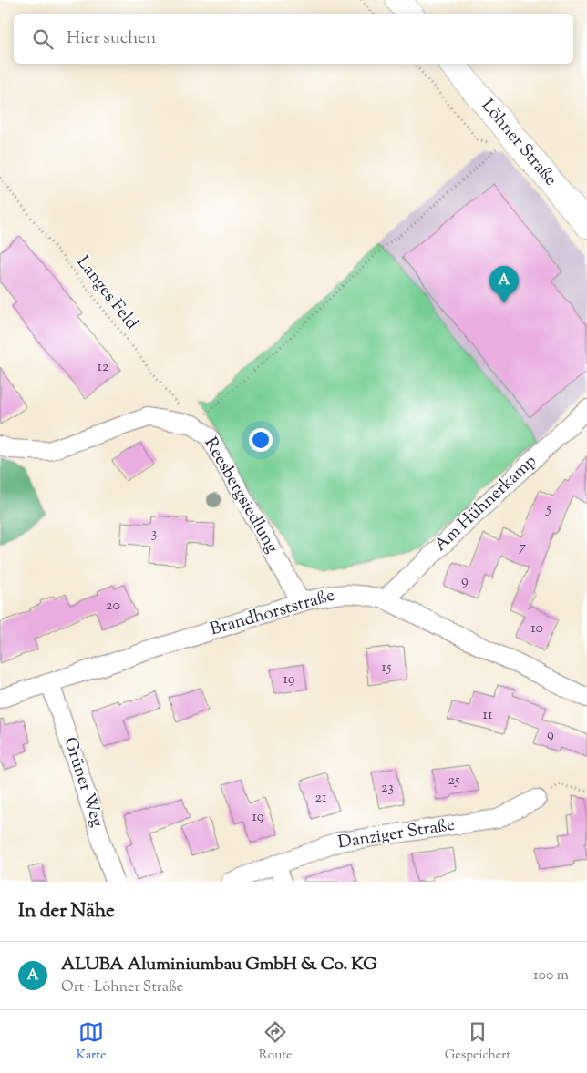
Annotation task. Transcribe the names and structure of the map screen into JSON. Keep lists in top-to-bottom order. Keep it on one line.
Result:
{"streets":{"main road":["Löhner Straße"],"street":["Reesbergsiedlung","Am Hühnerkamp","Brandhorststraße","Grüner Weg","Danziger Straße"],"path":["Langes Feld"]},"crossings":[["Langes Feld","Reesbergsiedlung"],["Reesbergsiedlung","Brandhorststraße"],["Am Hühnerkamp","Brandhorststraße"],["Brandhorststraße","Grüner Weg"]],"house_numbers":["12","5","3","7","9","20","10","15","19","11","9","25","23","21","19"],"page":{"search":"Hier suchen","pins":"A","heading":"In der Nähe","list":[{"mark":"A","name":"ALUBA Aluminiumbau GmbH & Co. KG","note":"Ort · Löhner Straße","value":"100 m"}],"nav":["Karte","Route","Gespeichert"]}}
